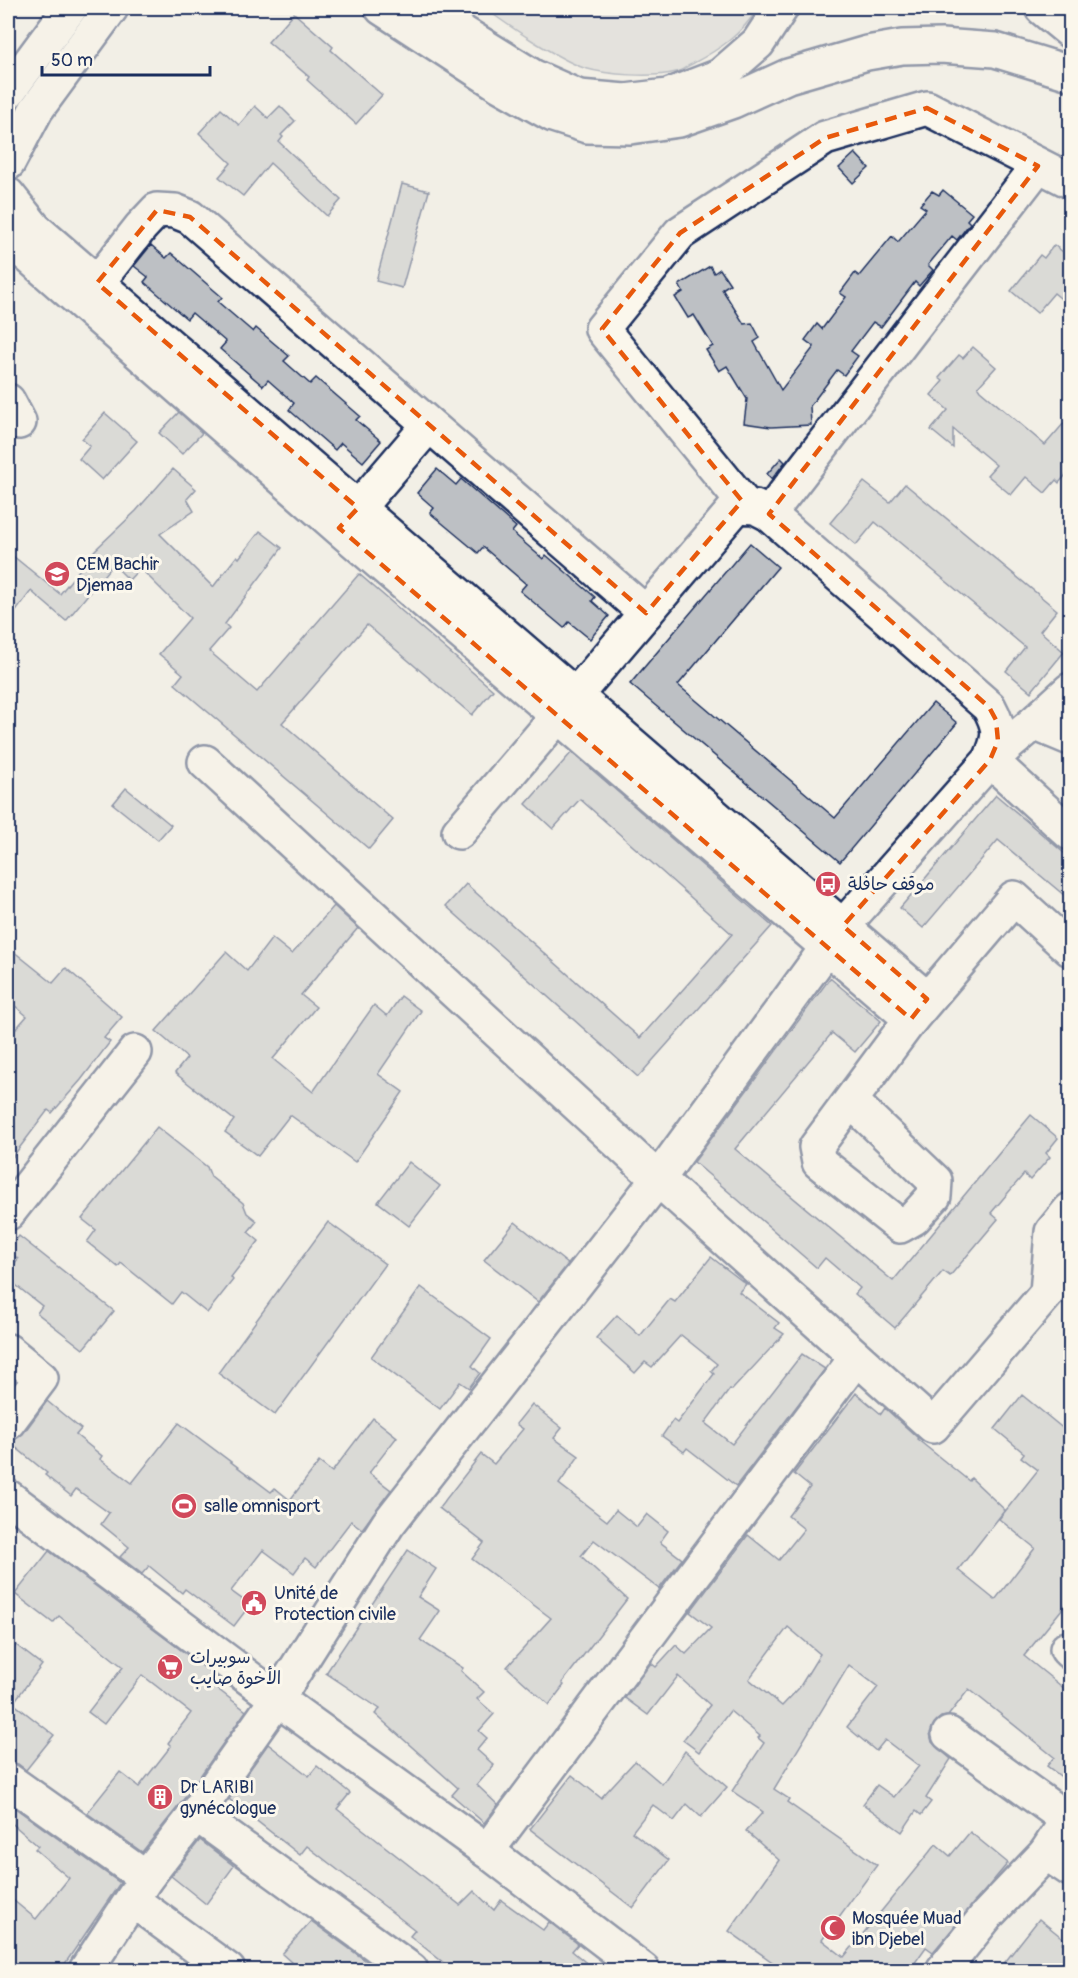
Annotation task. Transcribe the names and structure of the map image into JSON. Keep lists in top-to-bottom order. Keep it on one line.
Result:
{"places":{"school or university":["CEM Bachir Djemaa"],"bus stop":["موقف حافلة"],"sports":["salle omnisport"],"public building":["Unité de Protection civile"],"supermarket":["سوبيرات الأخوة صايب"],"building":["Dr LARIBI gynécologue"],"mosque":["Mosquée Muad ibn Djebel"]},"scale_bar":"50 m"}
